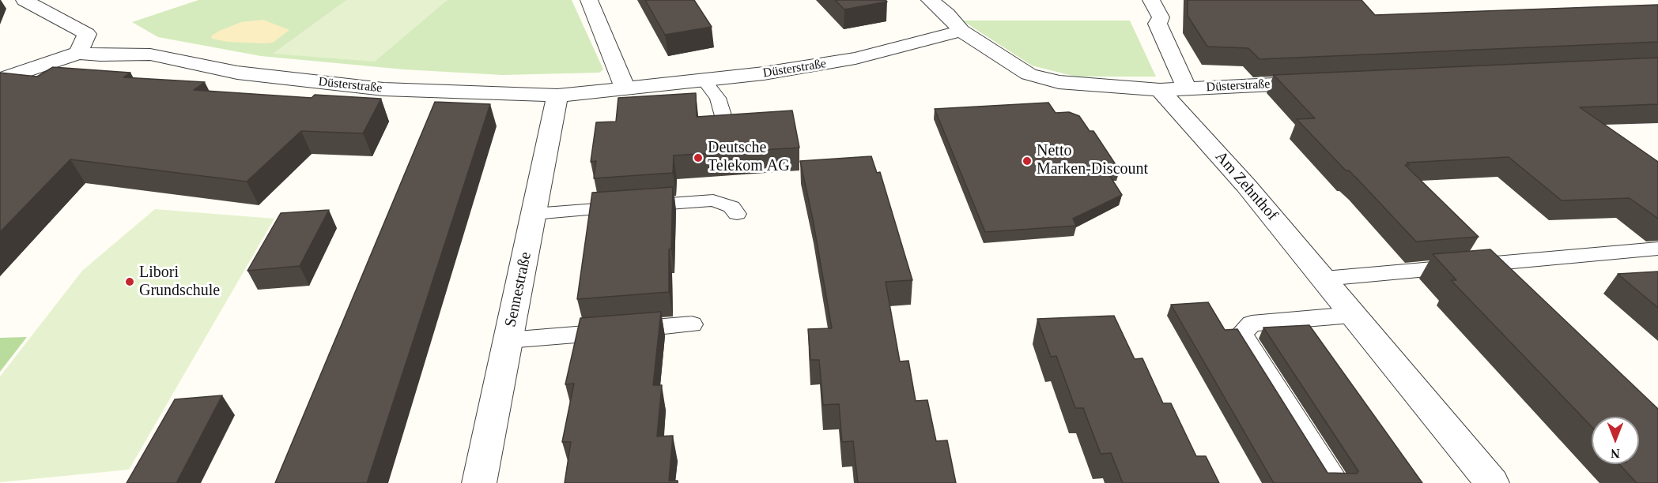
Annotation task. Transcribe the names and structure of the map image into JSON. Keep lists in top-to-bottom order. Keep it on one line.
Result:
{"streets":{"street":["Düsterstraße","Am Zehnthof","Sennestraße"]},"crossings":[["Düsterstraße","Am Zehnthof"],["Düsterstraße","Sennestraße"]],"places":["Deutsche Telekom AG","Netto Marken-Discount","Libori Grundschule"],"north":"bottom"}
